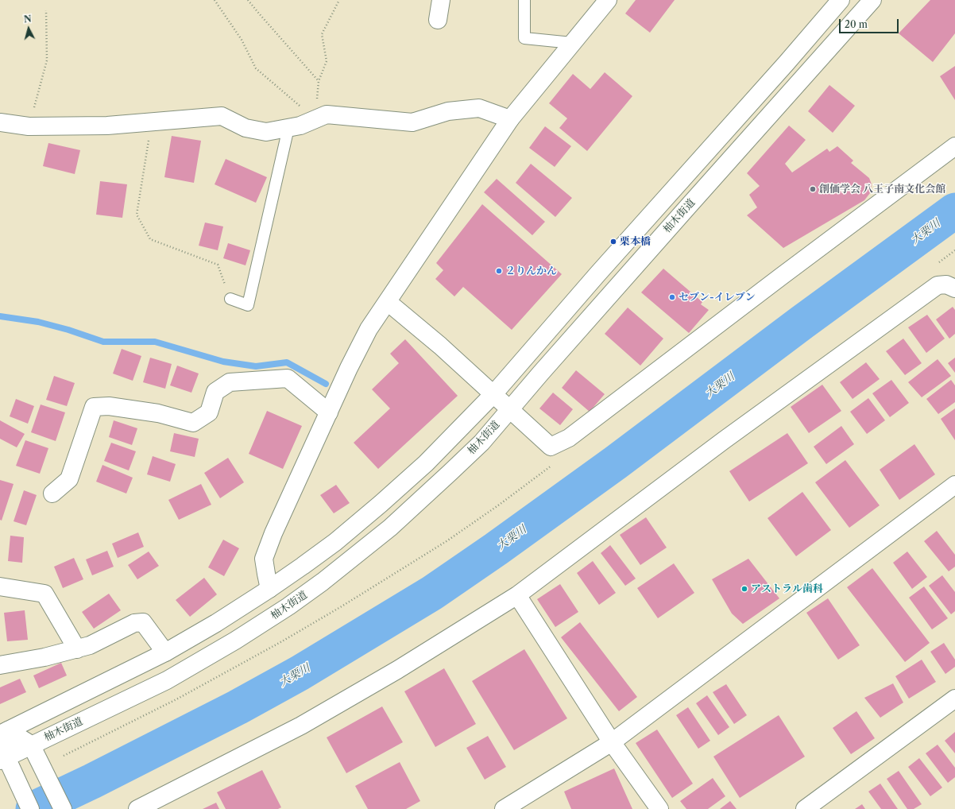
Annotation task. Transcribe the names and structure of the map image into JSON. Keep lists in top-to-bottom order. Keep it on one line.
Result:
{"streets":{"street":["柚木街道"]},"water":["大栗川"],"places":["創価学会 八王子南文化会館","栗本橋","２りんかん","セブン-イレブン","アストラル歯科"],"scale_bar":"20 m","north":"top"}
